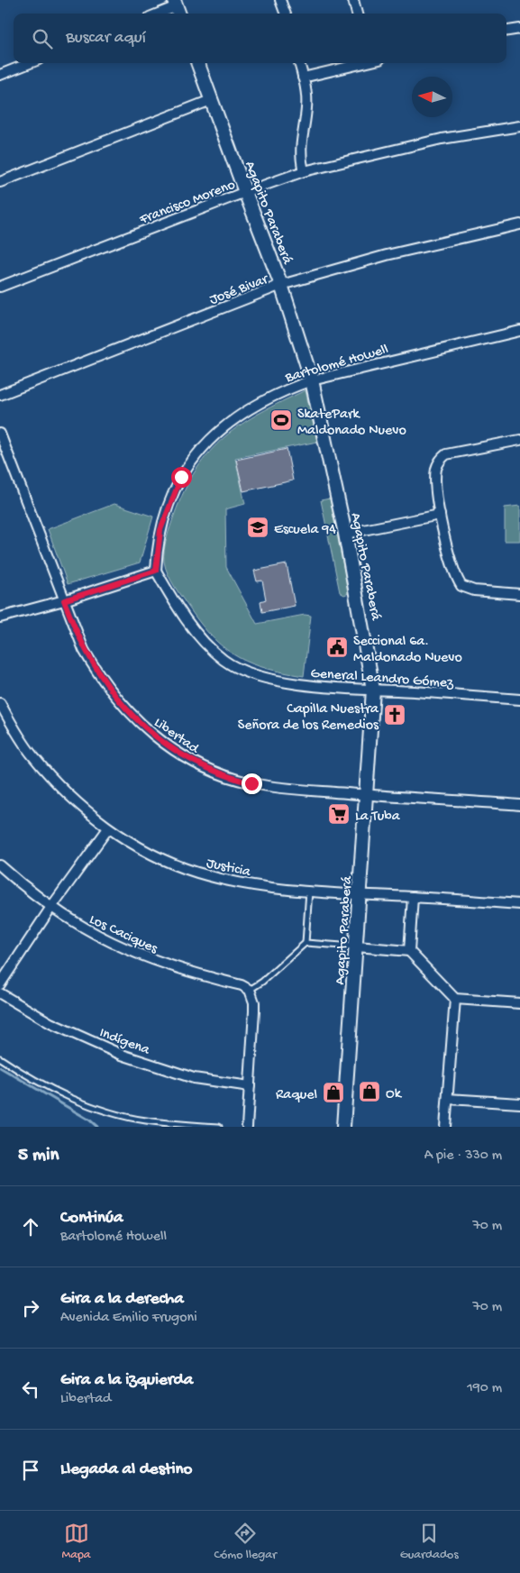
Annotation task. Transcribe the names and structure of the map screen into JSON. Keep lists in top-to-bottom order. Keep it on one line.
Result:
{"streets":{"street":["Francisco Moreno","Agapito Paraberá","José Bivar","Bartolomé Howell","General Leandro Gómez","Libertad","Justicia","Los Caciques","Indígena"]},"crossings":[["Francisco Moreno","Agapito Paraberá"],["Agapito Paraberá","José Bivar"],["Agapito Paraberá","Bartolomé Howell"],["Agapito Paraberá","General Leandro Gómez"],["Agapito Paraberá","Libertad"],["Agapito Paraberá","Justicia"],["Bartolomé Howell","General Leandro Gómez"]],"places":{"sports":["SkatePark Maldonado Nuevo"],"school or university":["Escuela 94"],"public building":["Seccional 6a. Maldonado Nuevo"],"church":["Capilla Nuestra Señora de los Remedios"],"supermarket":["La Tuba"],"shop":["Ok","Raquel"]},"north":"left","page":{"search":"Buscar aquí","heading":["5 min","A pie · 330 m"],"list":[["Continúa","Bartolomé Howell","70 m"],["Gira a la derecha","Avenida Emilio Frugoni","70 m"],["Gira a la izquierda","Libertad","190 m"],"Llegada al destino"],"nav":["Mapa","Cómo llegar","Guardados"]}}
